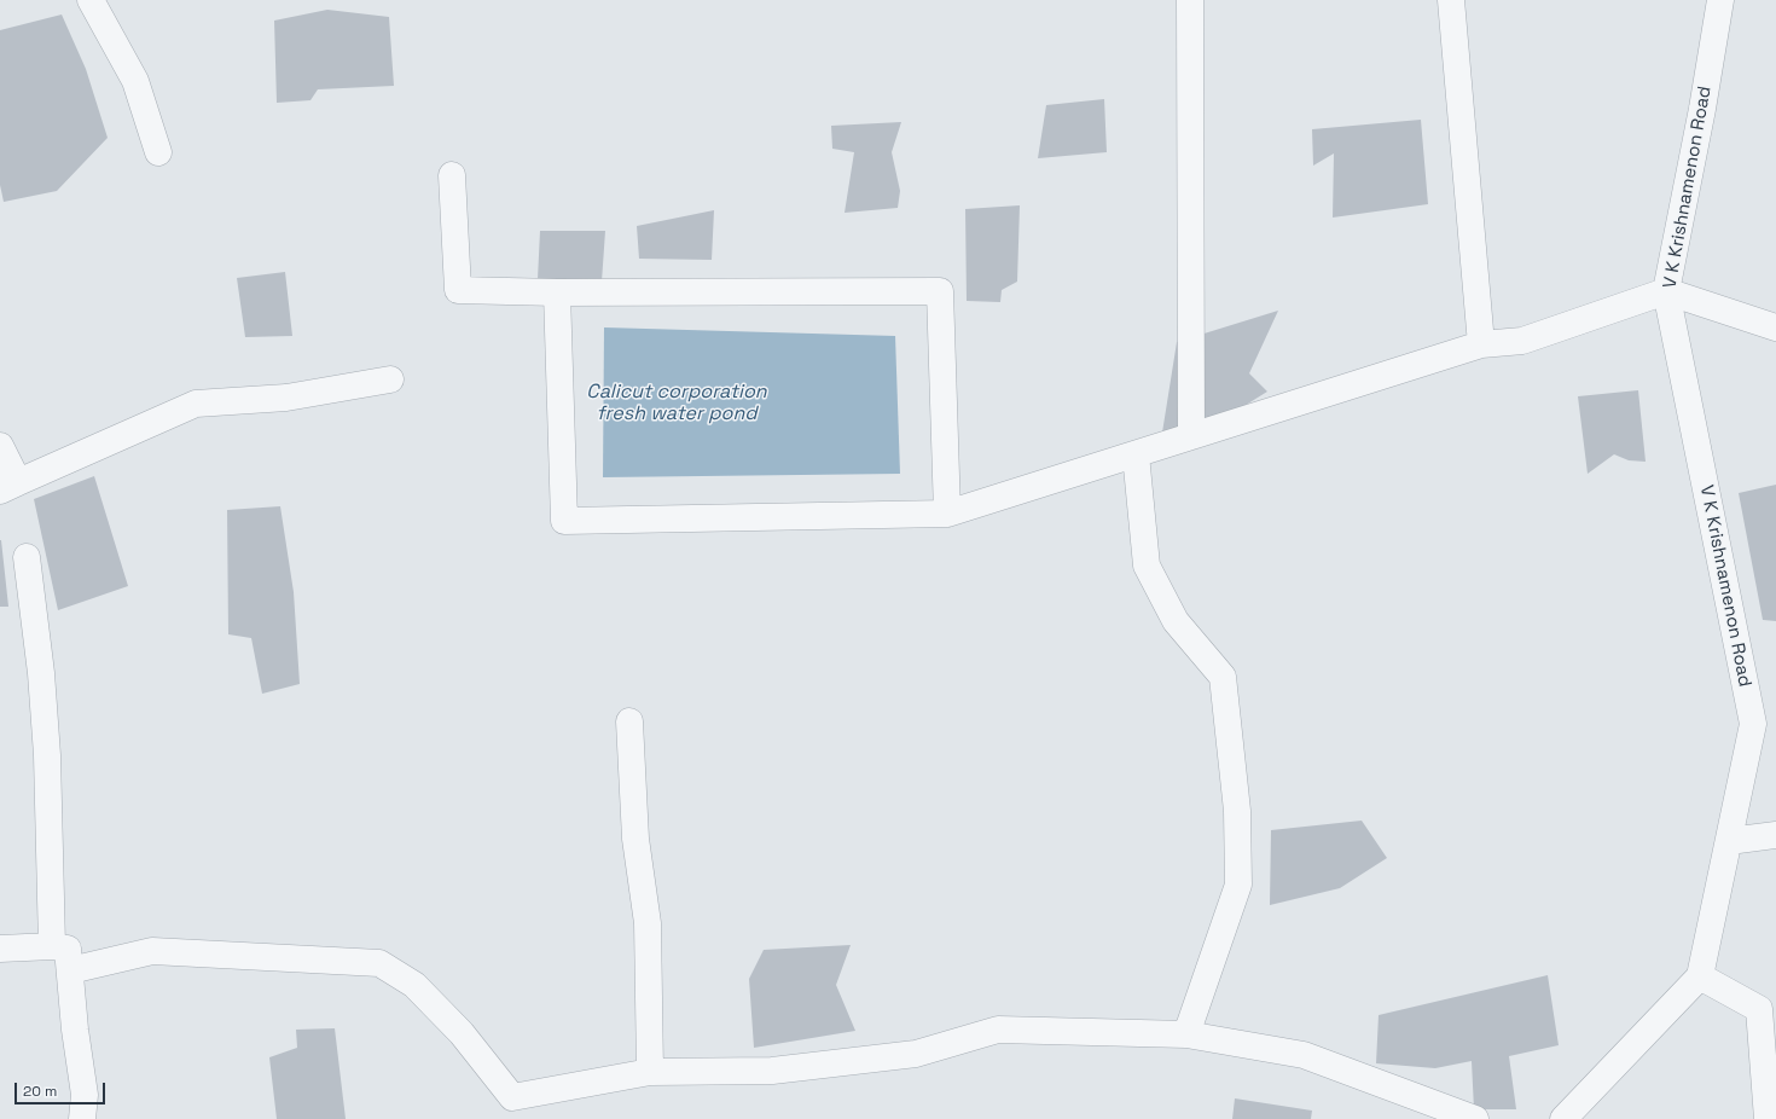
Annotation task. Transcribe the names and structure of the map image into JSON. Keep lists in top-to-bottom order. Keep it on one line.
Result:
{"streets":{"street":["V K Krishnamenon Road"]},"water":["Calicut corporation fresh water pond"],"scale_bar":"20 m"}
